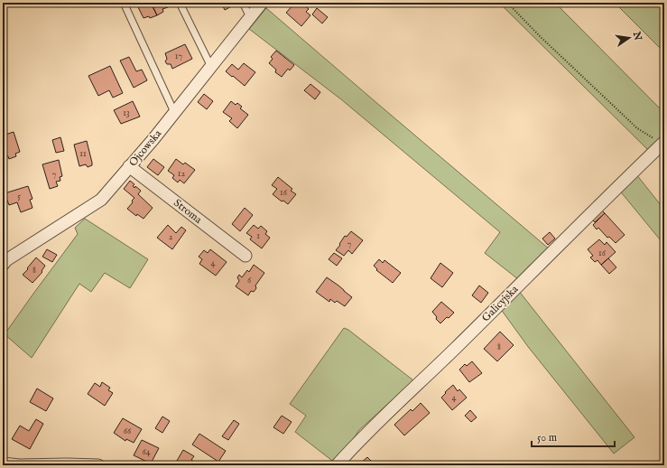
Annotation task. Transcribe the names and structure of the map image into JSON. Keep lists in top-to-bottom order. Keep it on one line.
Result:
{"streets":{"street":["Ojcowska","Stroma","Galicyjska"]},"crossings":[["Ojcowska","Stroma"]],"house_numbers":["17","13","11","12","7","16","5","1","2","7","16","4","8","6","8","4","66","64"],"scale_bar":"50 m","north":"right"}
